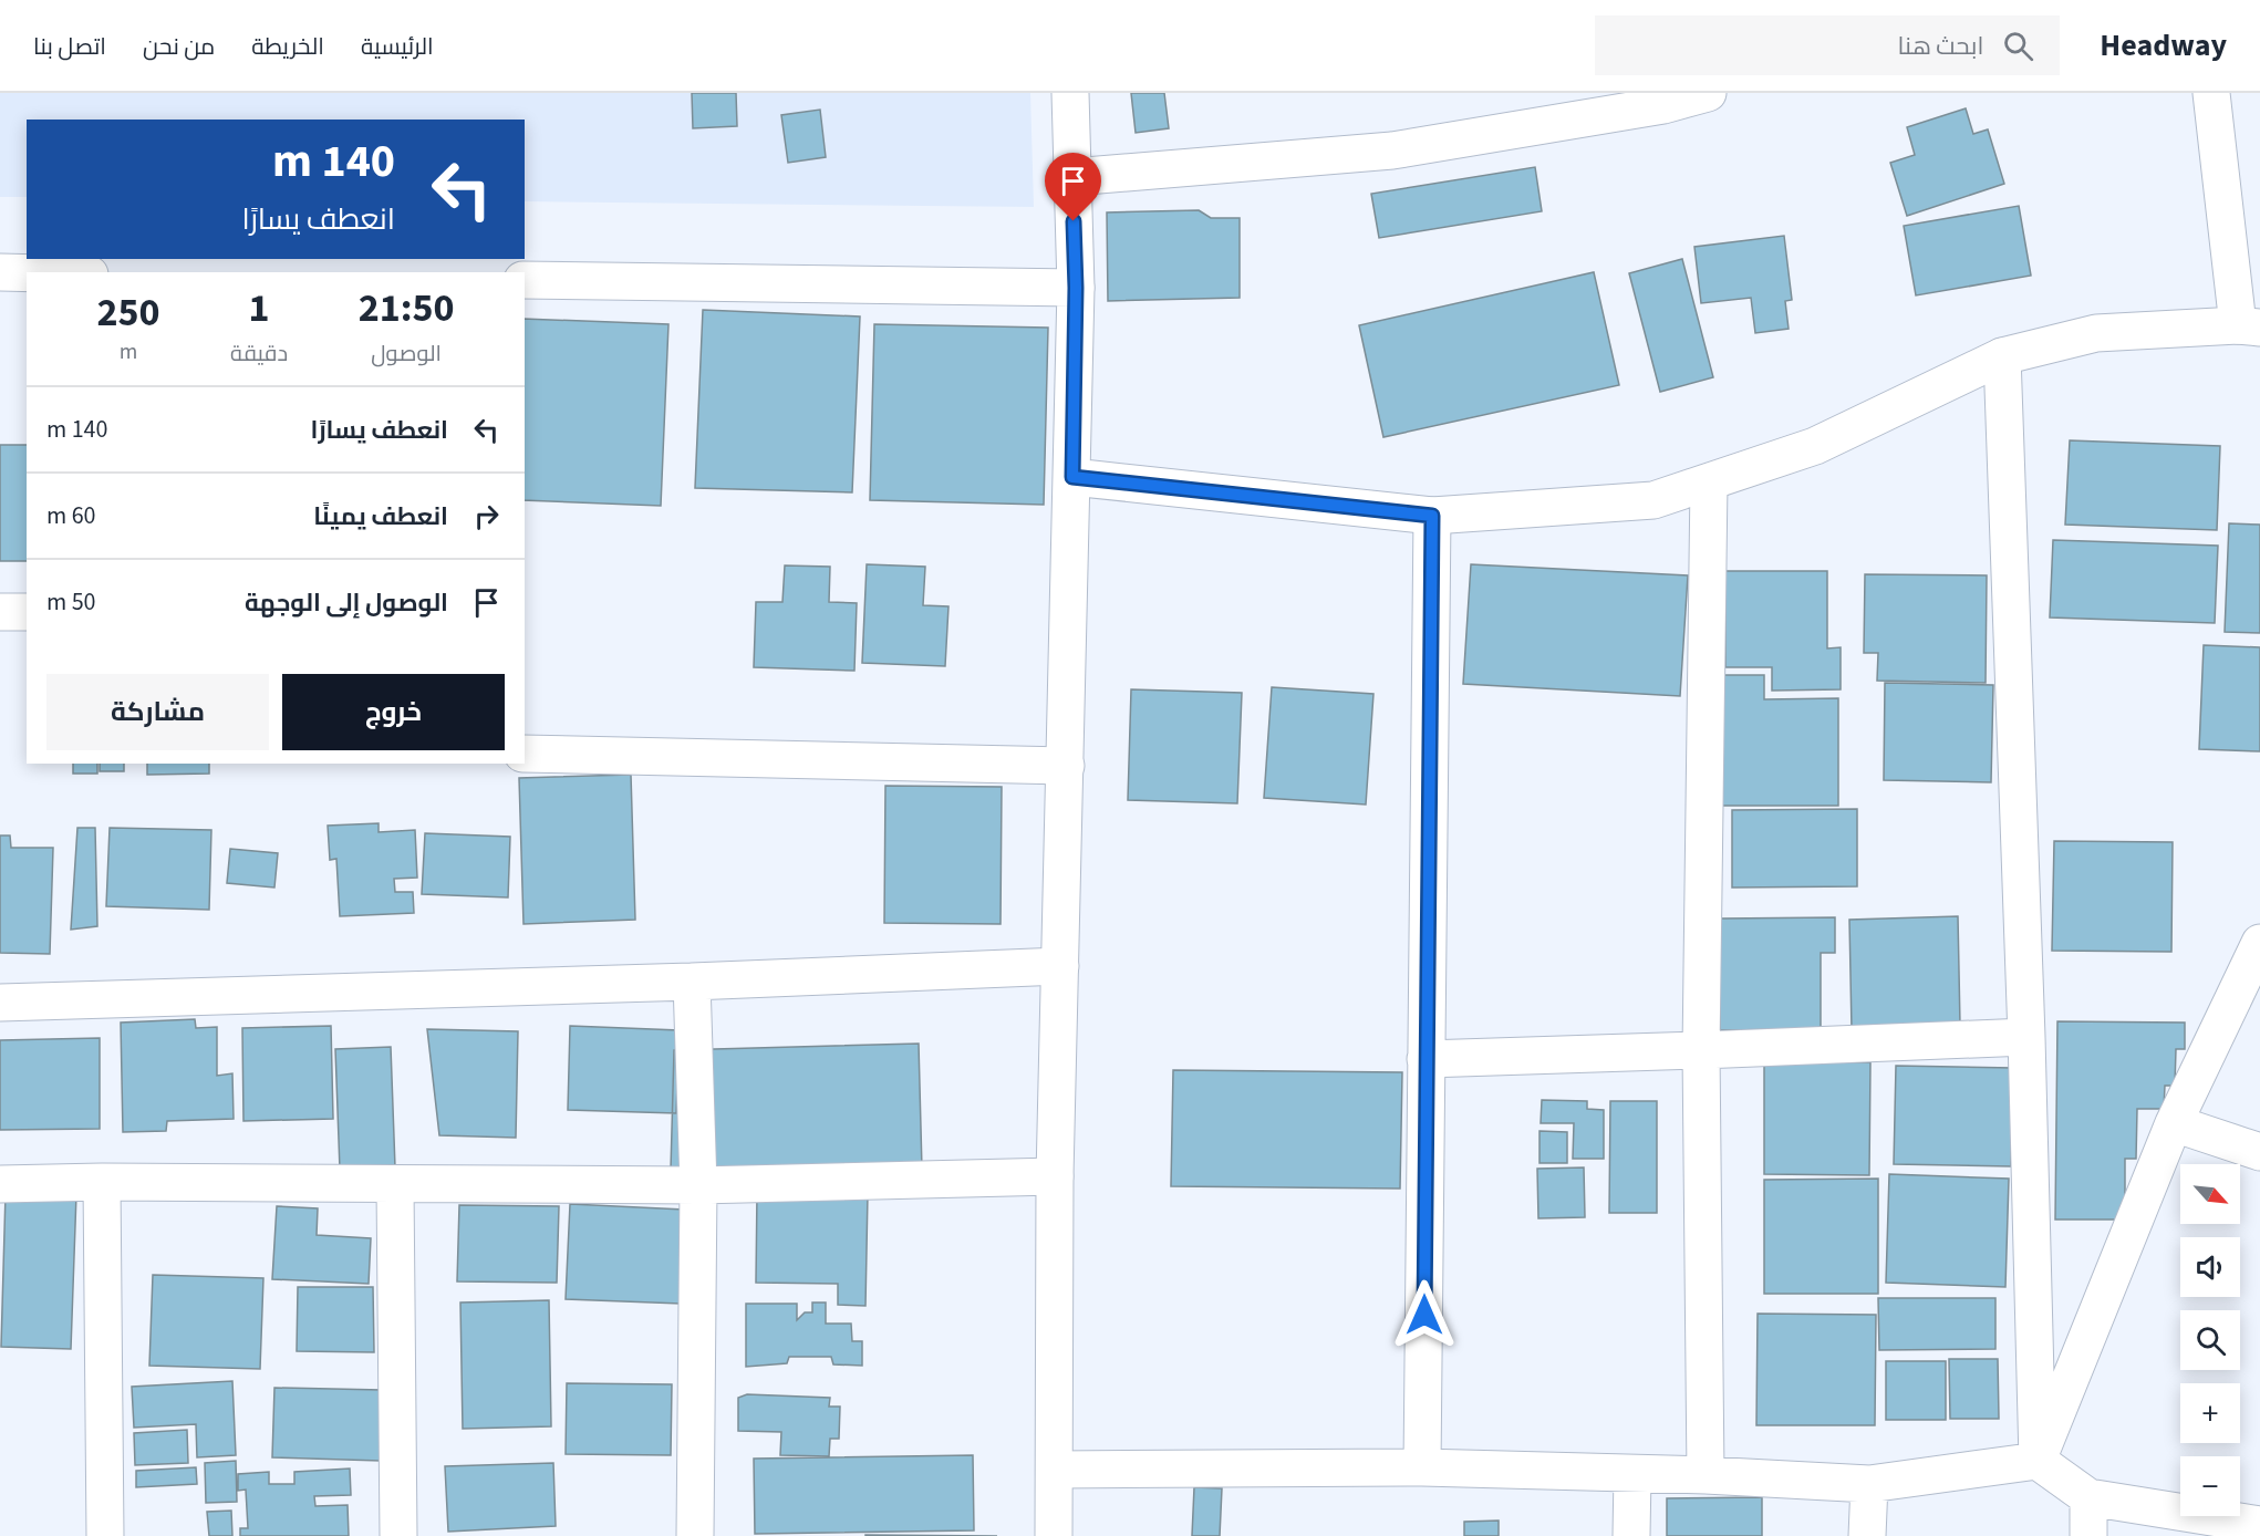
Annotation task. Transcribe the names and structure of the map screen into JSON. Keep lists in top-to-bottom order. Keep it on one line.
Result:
{"north":"bottom right","page":{"header":"Headway","search":"ابحث هنا","nav":["الرئيسية","الخريطة","من نحن","اتصل بنا"],"turn":["140 m","انعطف يسارًا"],"eta":["21:50","الوصول","1","دقيقة","250","m"],"list":[{"name":"انعطف يسارًا","value":"140 m"},{"name":"انعطف يمينًا","value":"60 m"},{"name":"الوصول إلى الوجهة","value":"50 m"}],"buttons":["خروج","مشاركة"],"map_buttons":["+","−"]}}
